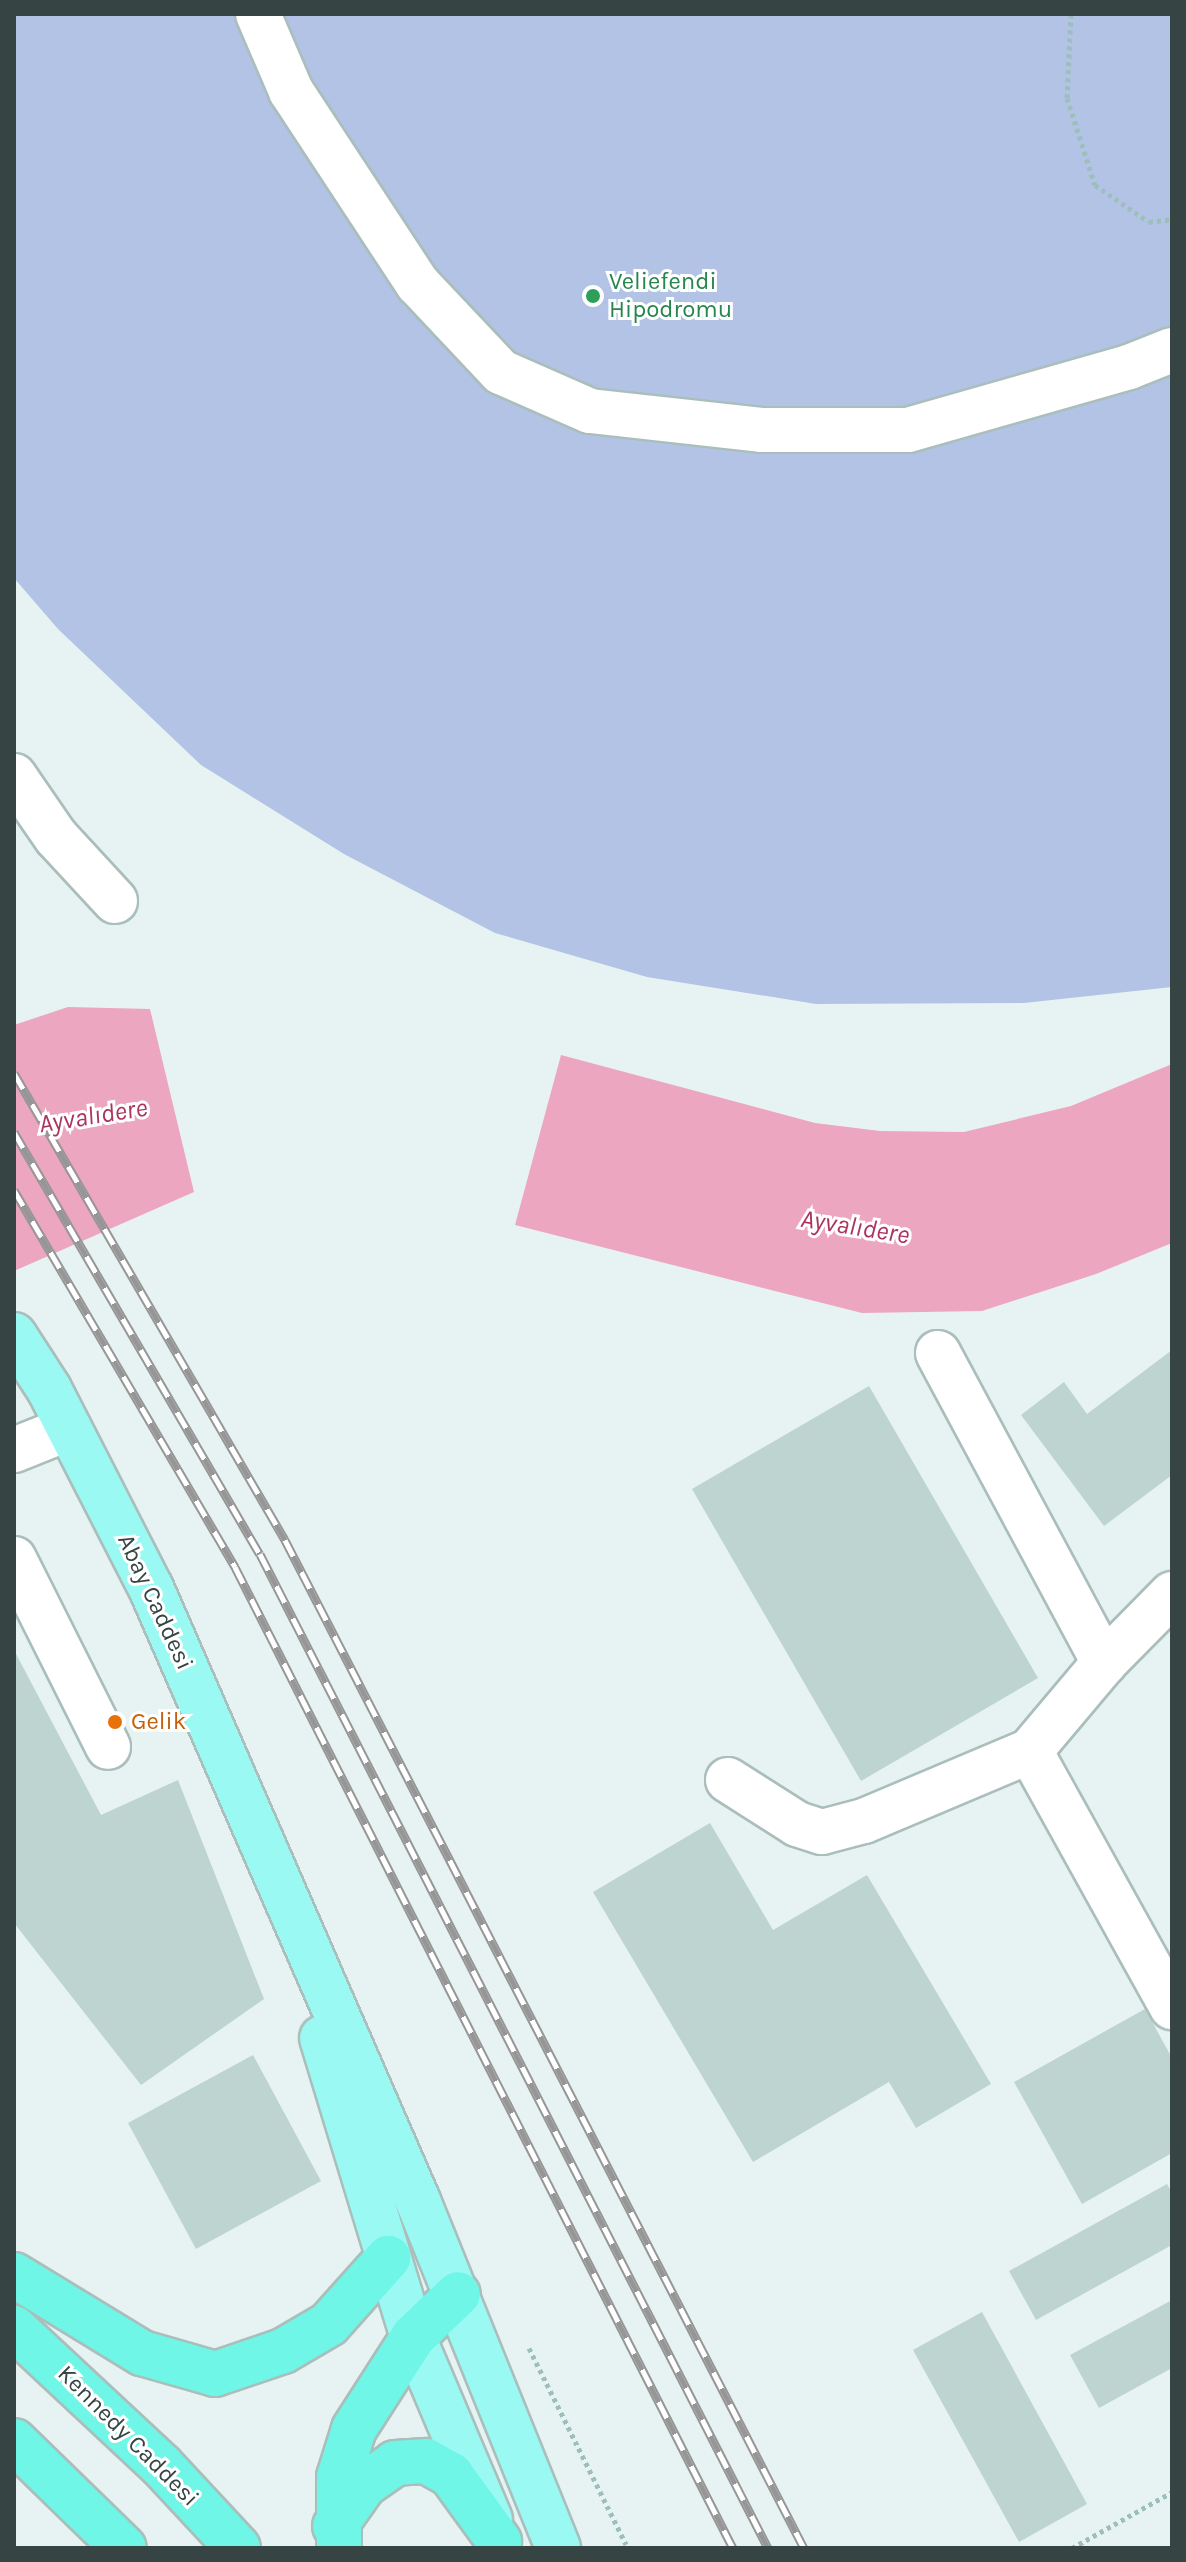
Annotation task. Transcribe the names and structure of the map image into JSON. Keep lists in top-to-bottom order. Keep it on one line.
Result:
{"streets":{"highway":["Kennedy Caddesi"],"main road":["Abay Caddesi"]},"water":["Ayvalıdere"],"places":["Veliefendi Hipodromu","Gelik"]}
